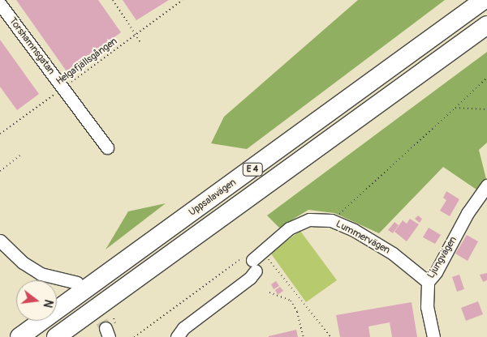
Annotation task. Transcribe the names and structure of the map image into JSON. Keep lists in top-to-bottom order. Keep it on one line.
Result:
{"streets":{"highway":["E 4","Uppsalavägen"],"street":["Torshamnsgatan","Lummervägen","Ljungvägen"],"path":["Helgafjällsgången"]},"crossings":[["Torshamnsgatan","Helgafjällsgången"],["Lummervägen","Ljungvägen"]],"north":"right"}
